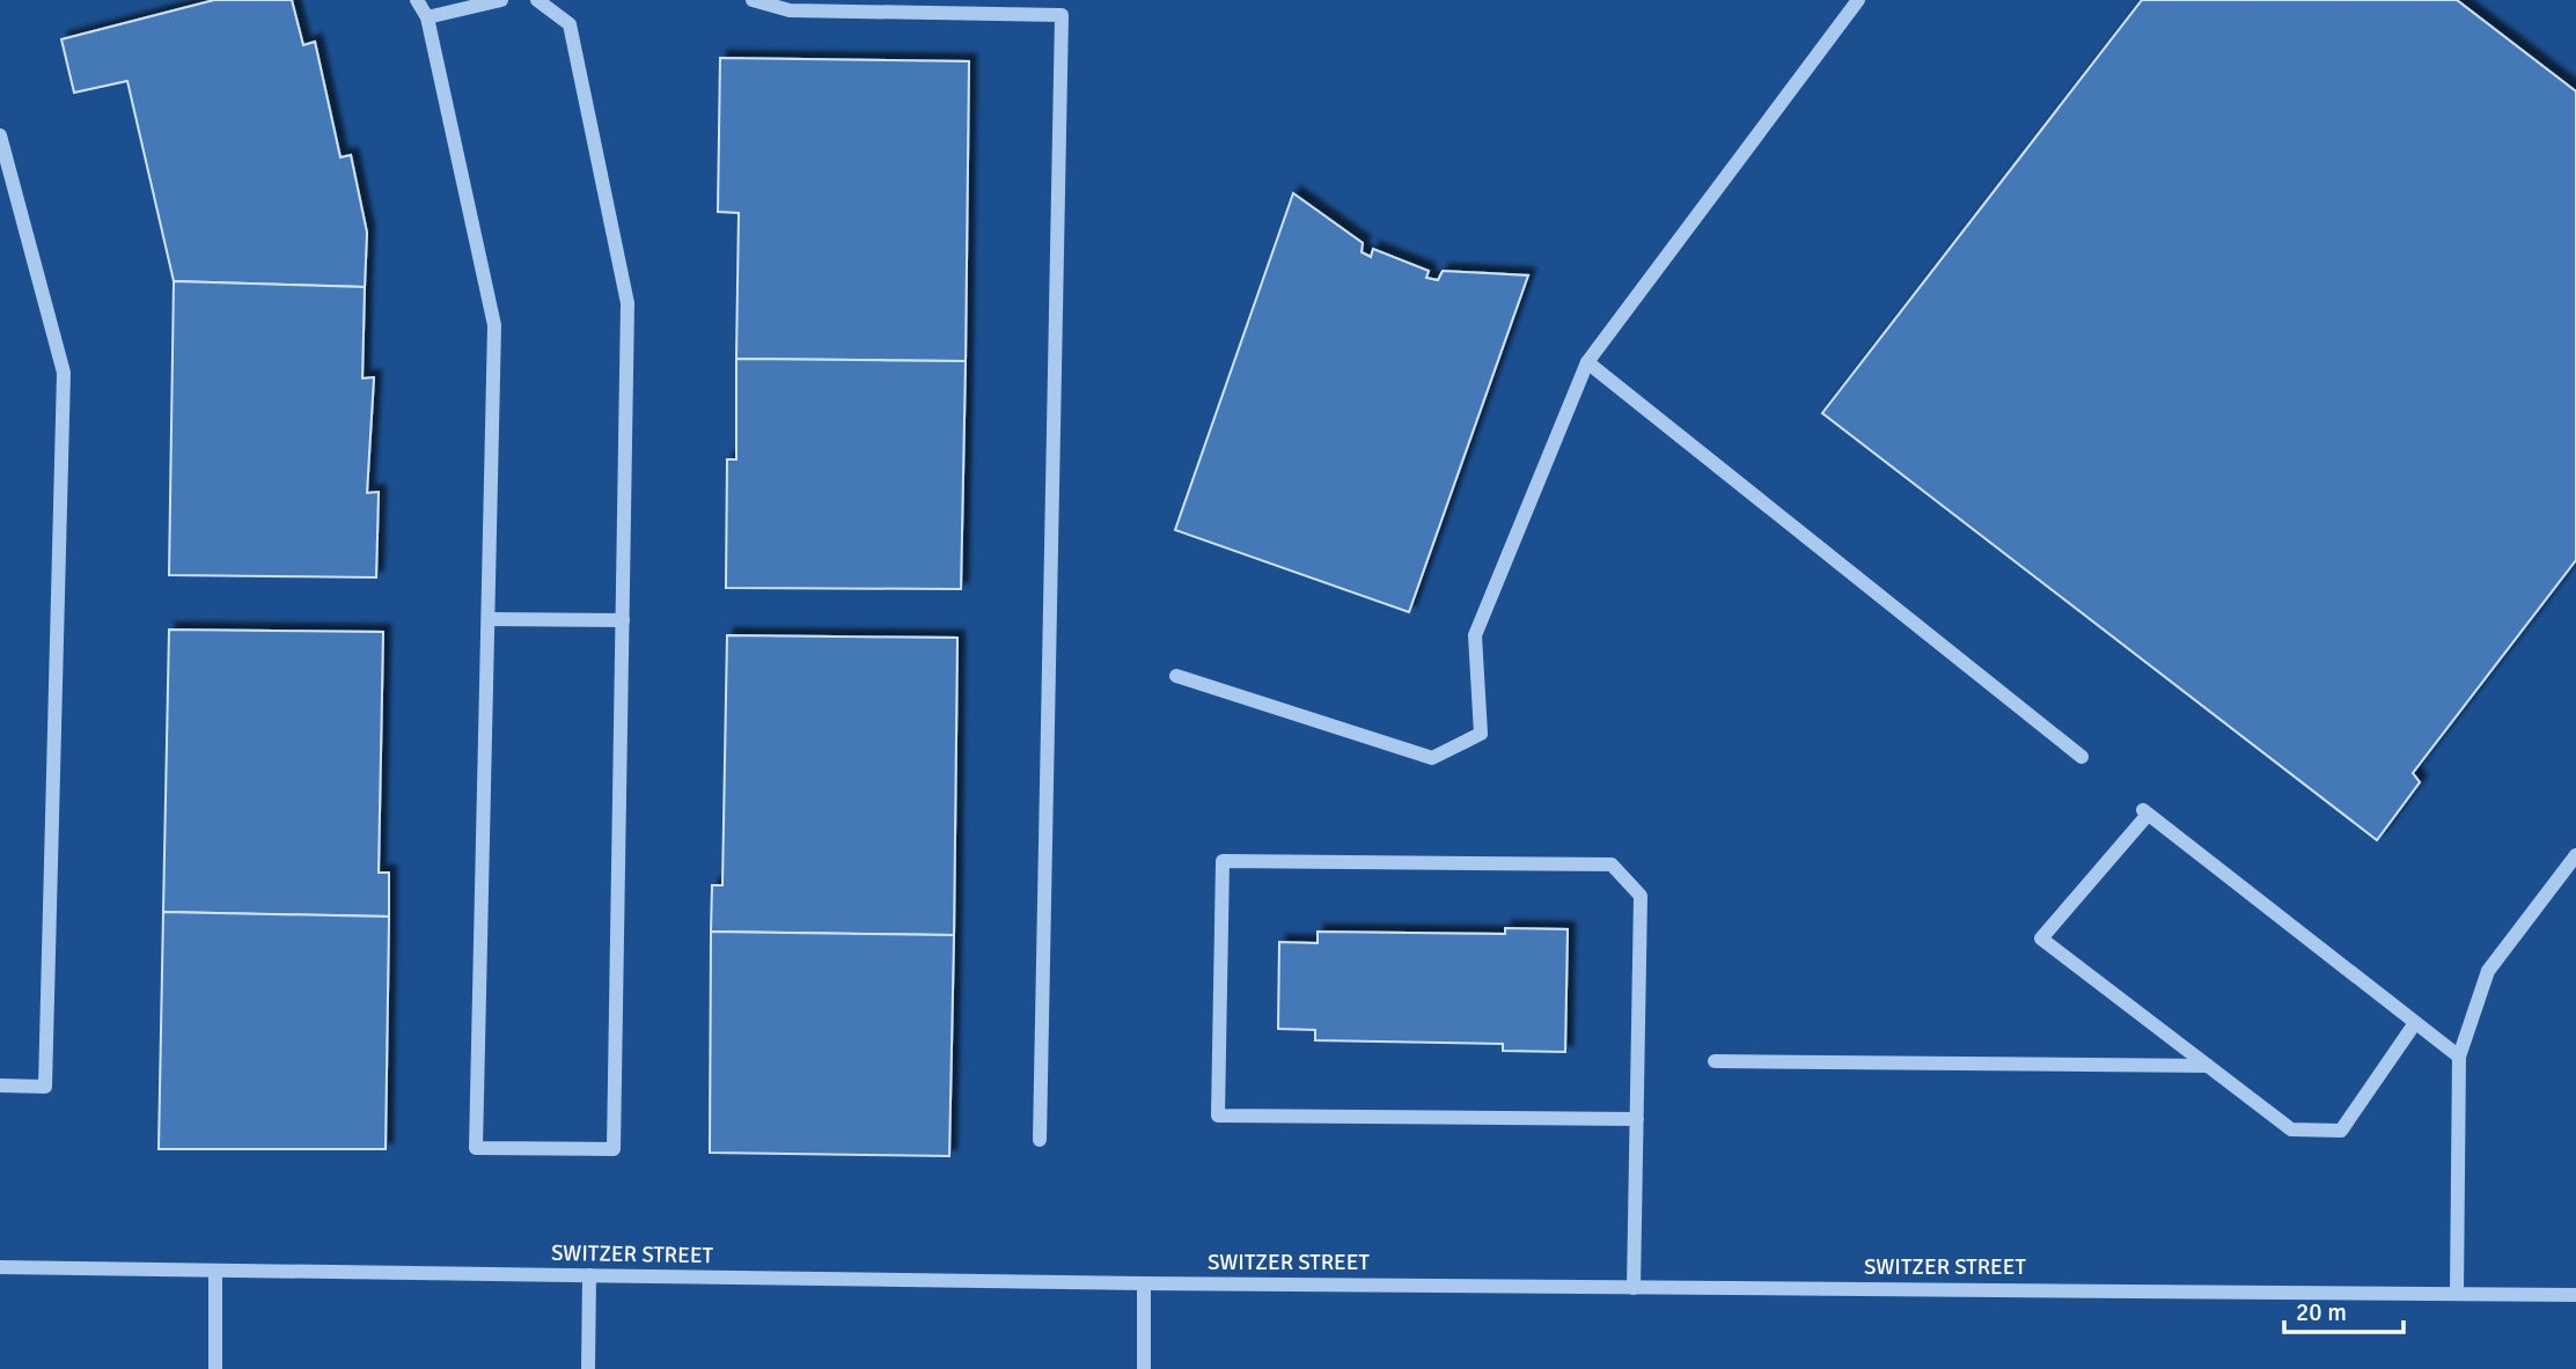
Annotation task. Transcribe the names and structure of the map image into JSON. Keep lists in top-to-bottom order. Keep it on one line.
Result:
{"streets":{"street":["SWITZER STREET"]},"scale_bar":"20 m"}
